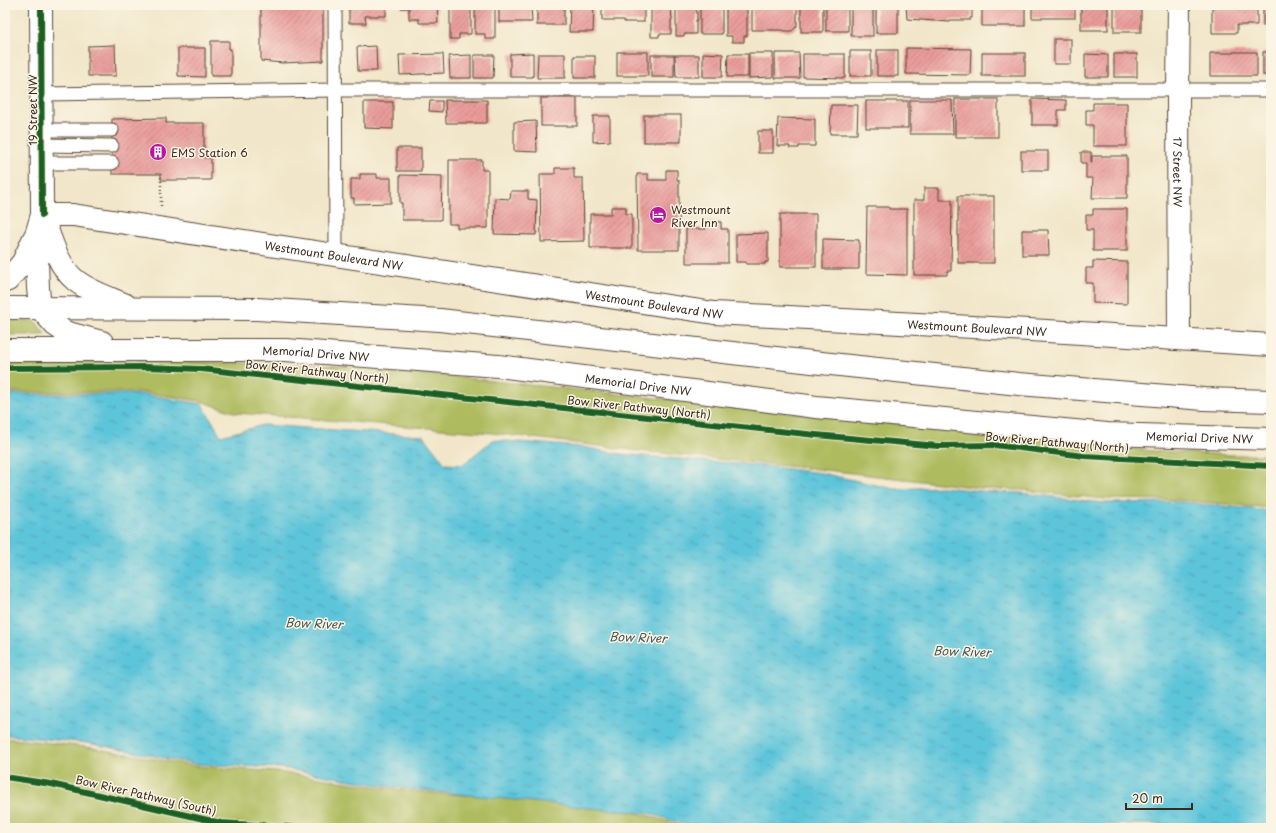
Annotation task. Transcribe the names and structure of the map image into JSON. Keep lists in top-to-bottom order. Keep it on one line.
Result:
{"streets":{"main road":["19 Street NW","17 Street NW","Westmount Boulevard NW","Memorial Drive NW"],"cycle path":["Bow River Pathway (North)","Bow River Pathway (South)"]},"crossings":[["19 Street NW","Westmount Boulevard NW"],["17 Street NW","Westmount Boulevard NW"]],"water":["Bow River"],"places":{"building":["EMS Station 6"],"hotel":["Westmount River Inn"]},"scale_bar":"20 m"}
